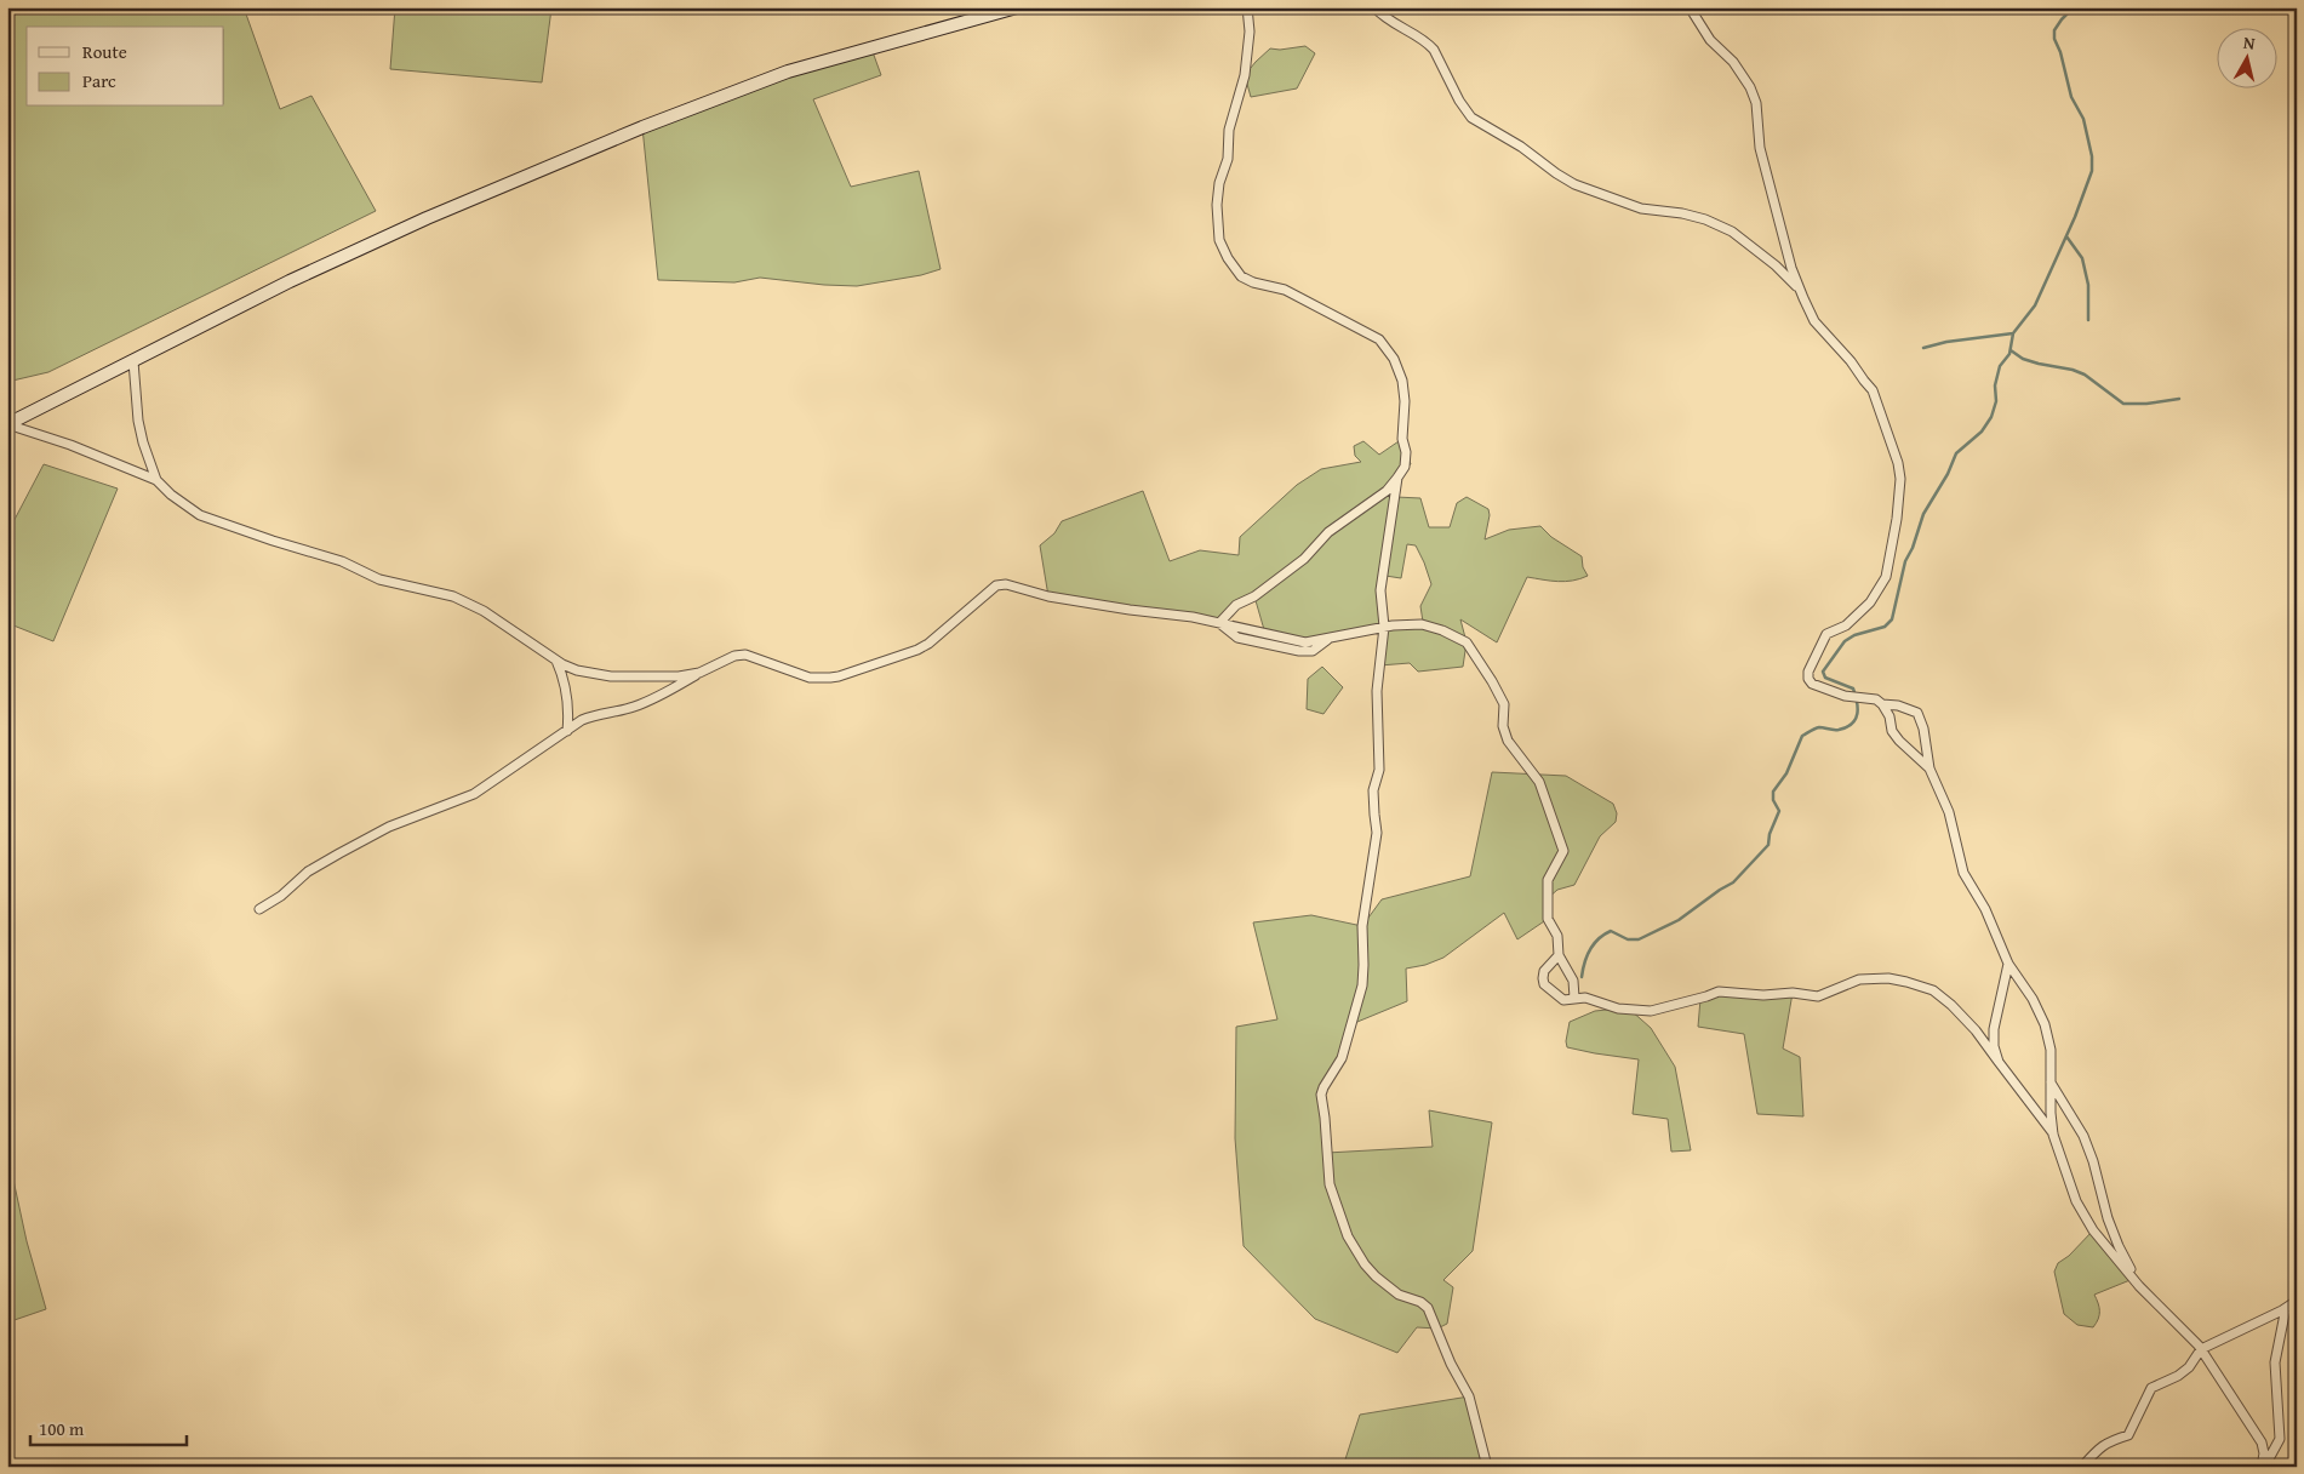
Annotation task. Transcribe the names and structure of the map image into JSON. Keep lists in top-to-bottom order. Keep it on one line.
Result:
{"legend":["Route","Parc"],"scale_bar":"100 m","north":"top"}
